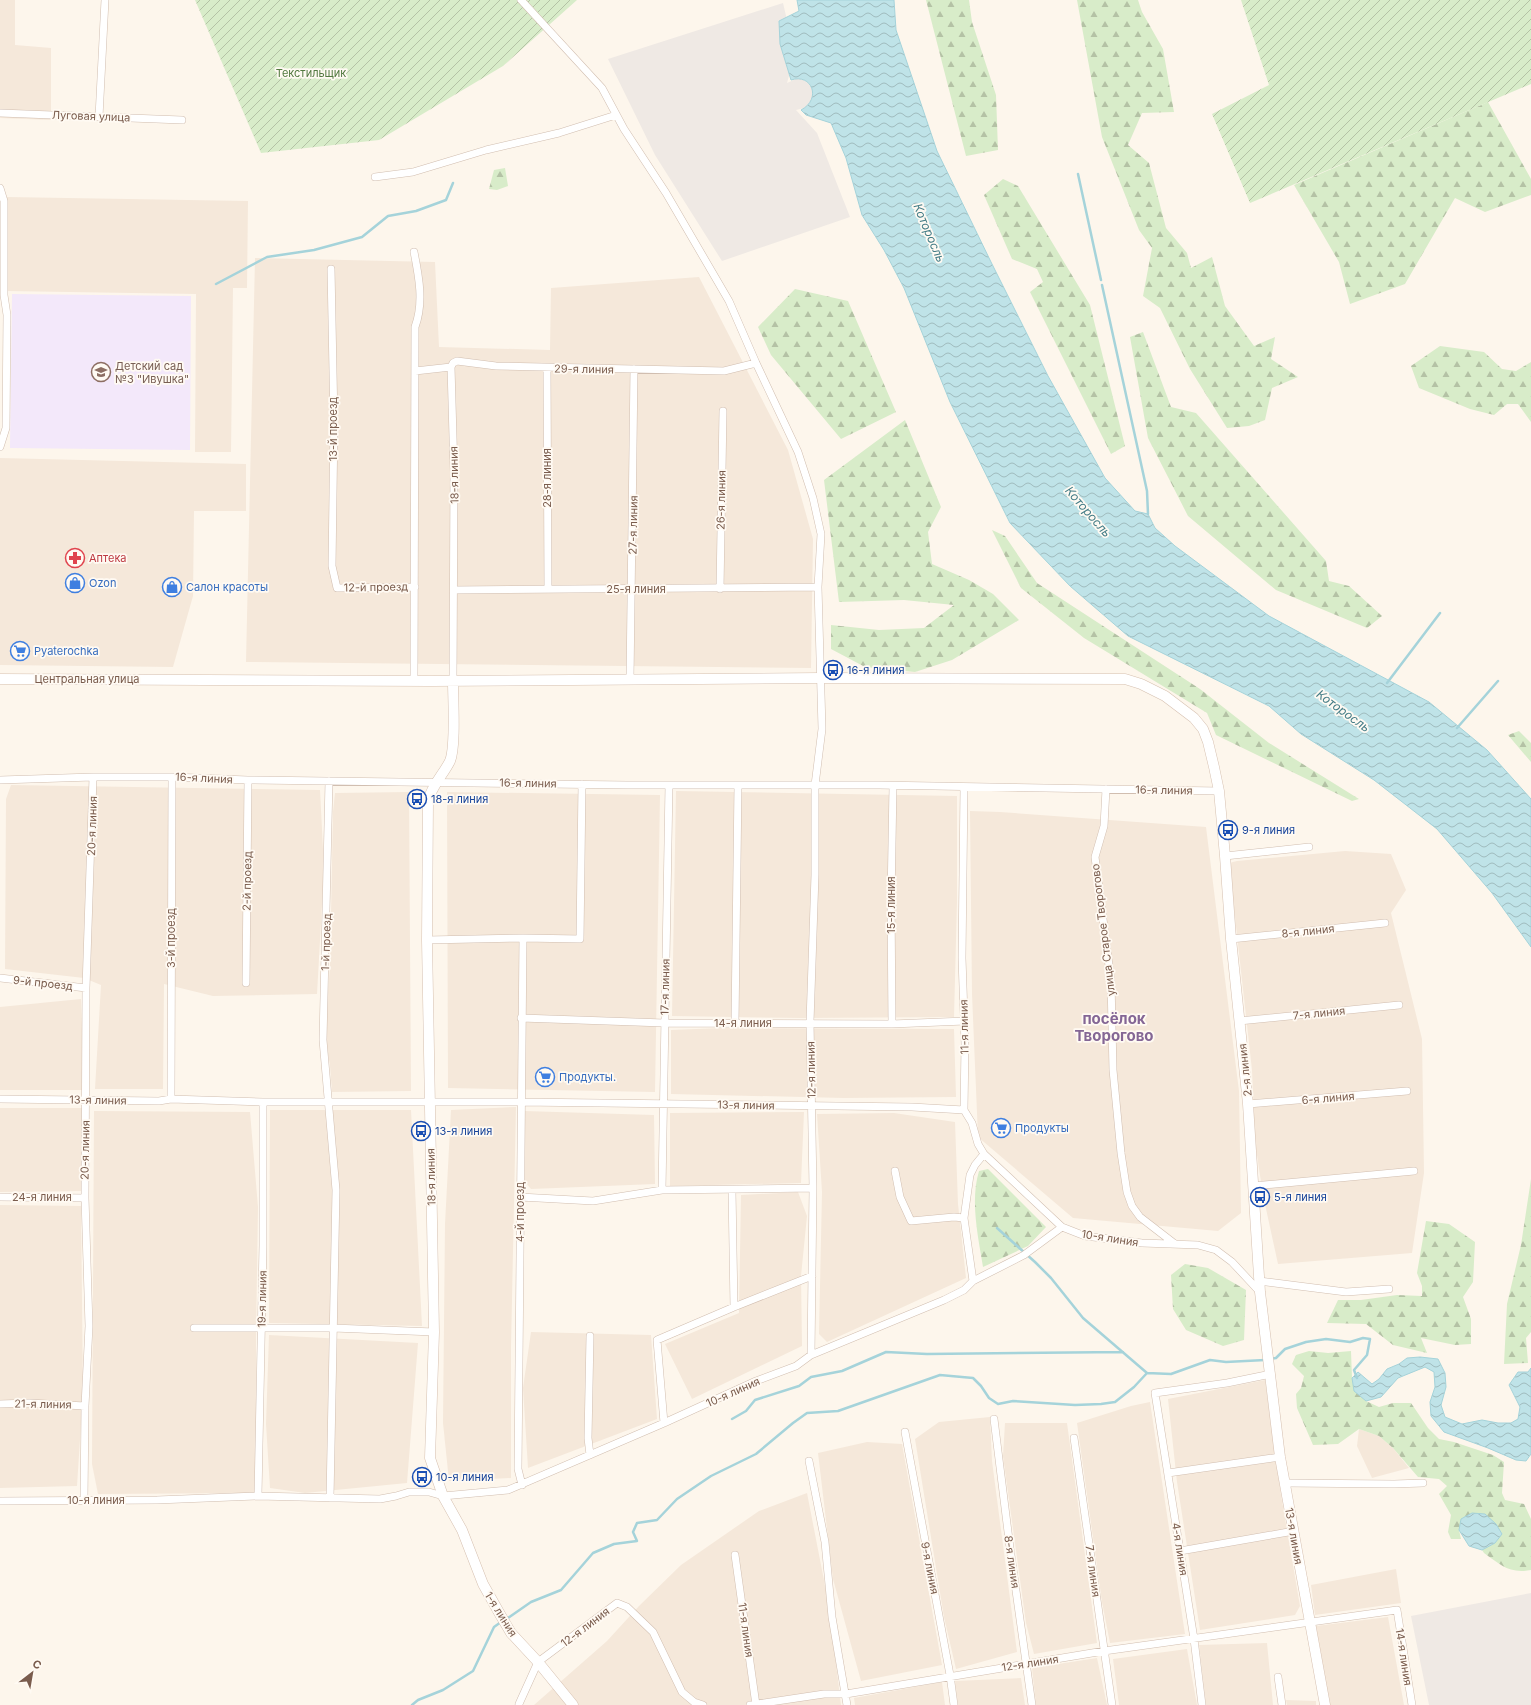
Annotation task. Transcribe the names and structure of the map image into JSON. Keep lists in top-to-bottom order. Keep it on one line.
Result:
{"streets":{"street":["Луговая улица","29-я линия","13-й проезд","18-я линия","28-я линия","26-я линия","27-я линия","12-й проезд","25-я линия","Центральная улица","16-я линия","20-я линия","2-й проезд","15-я линия","улица Старое Творогово","8-я линия","3-й проезд","1-й проезд","9-й проезд","17-я линия","7-я линия","14-я линия","11-я линия","12-я линия","2-я линия","6-я линия","13-я линия","24-я линия","4-й проезд","10-я линия","19-я линия","21-я линия","4-я линия","9-я линия","1-я линия"]},"crossings":[["29-я линия","18-я линия"],["29-я линия","28-я линия"],["29-я линия","27-я линия"],["29-я линия","12-я линия"],["13-й проезд","12-й проезд"],["18-я линия","25-я линия"],["18-я линия","16-я линия"],["18-я линия","13-я линия"],["18-я линия","10-я линия"],["18-я линия","1-я линия"],["28-я линия","25-я линия"],["26-я линия","25-я линия"],["27-я линия","25-я линия"],["25-я линия","12-я линия"],["16-я линия","20-я линия"],["16-я линия","2-й проезд"],["16-я линия","15-я линия"],["16-я линия","улица Старое Творогово"],["16-я линия","3-й проезд"],["16-я линия","1-й проезд"],["16-я линия","17-я линия"],["16-я линия","11-я линия"],["16-я линия","12-я линия"],["16-я линия","2-я линия"],["20-я линия","9-й проезд"],["20-я линия","13-я линия"],["20-я линия","24-я линия"],["20-я линия","10-я линия"],["20-я линия","21-я линия"],["15-я линия","14-я линия"],["улица Старое Творогово","10-я линия"],["8-я линия","12-я линия"],["8-я линия","2-я линия"],["3-й проезд","13-я линия"],["1-й проезд","13-я линия"],["1-й проезд","10-я линия"],["17-я линия","14-я линия"],["17-я линия","13-я линия"],["7-я линия","12-я линия"],["7-я линия","2-я линия"],["14-я линия","11-я линия"],["14-я линия","12-я линия"],["14-я линия","4-й проезд"],["11-я линия","12-я линия"],["11-я линия","13-я линия"],["11-я линия","10-я линия"],["12-я линия","13-я линия"],["12-я линия","10-я линия"],["12-я линия","4-я линия"],["12-я линия","9-я линия"],["12-я линия","1-я линия"],["2-я линия","6-я линия"],["2-я линия","13-я линия"],["2-я линия","10-я линия"],["2-я линия","4-я линия"],["13-я линия","4-й проезд"],["13-я линия","19-я линия"],["13-я линия","4-я линия"],["4-й проезд","10-я линия"],["10-я линия","19-я линия"]],"districts":["посёлок Творогово"],"water":["Которосль"],"parks":["Текстильщик"],"places":{"school or university":["Детский сад №3 \"Ивушка\""],"pharmacy":["Аптека"],"shop":["Ozon","Салон красоты"],"supermarket":["Pyaterochka","Продукты.","Продукты"],"bus stop":["16-я линия","18-я линия","9-я линия","13-я линия","5-я линия","10-я линия"]},"north":"top right"}
